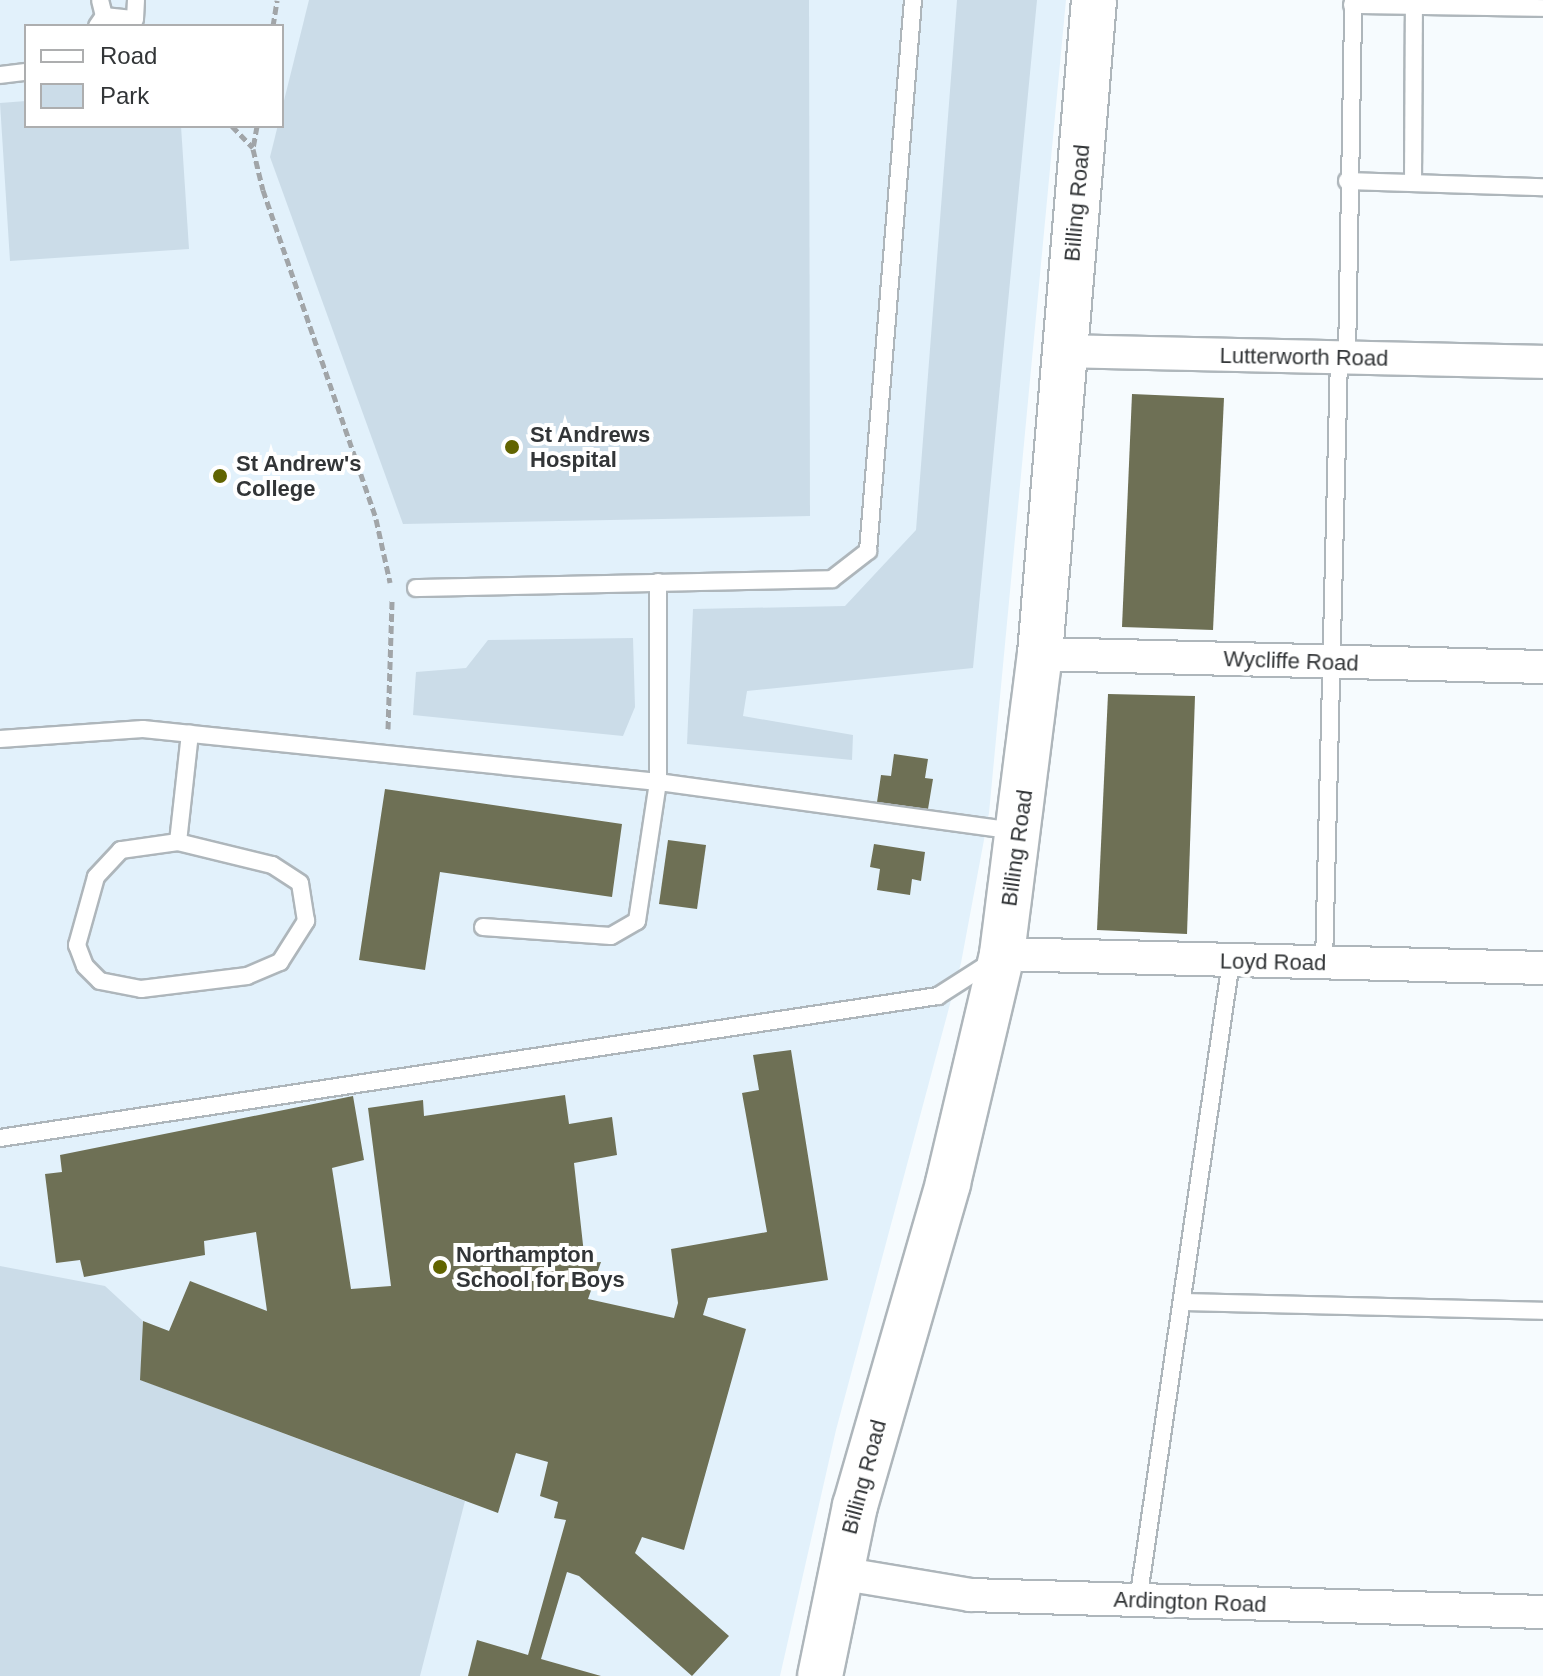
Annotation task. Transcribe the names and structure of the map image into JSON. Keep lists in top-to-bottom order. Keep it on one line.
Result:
{"streets":{"street":["Billing Road","Lutterworth Road","Wycliffe Road","Loyd Road","Ardington Road"]},"crossings":[["Billing Road","Lutterworth Road"],["Billing Road","Wycliffe Road"],["Billing Road","Loyd Road"],["Billing Road","Ardington Road"]],"places":["St Andrews Hospital","St Andrew's College","Northampton School for Boys"],"legend":["Road","Park"]}
